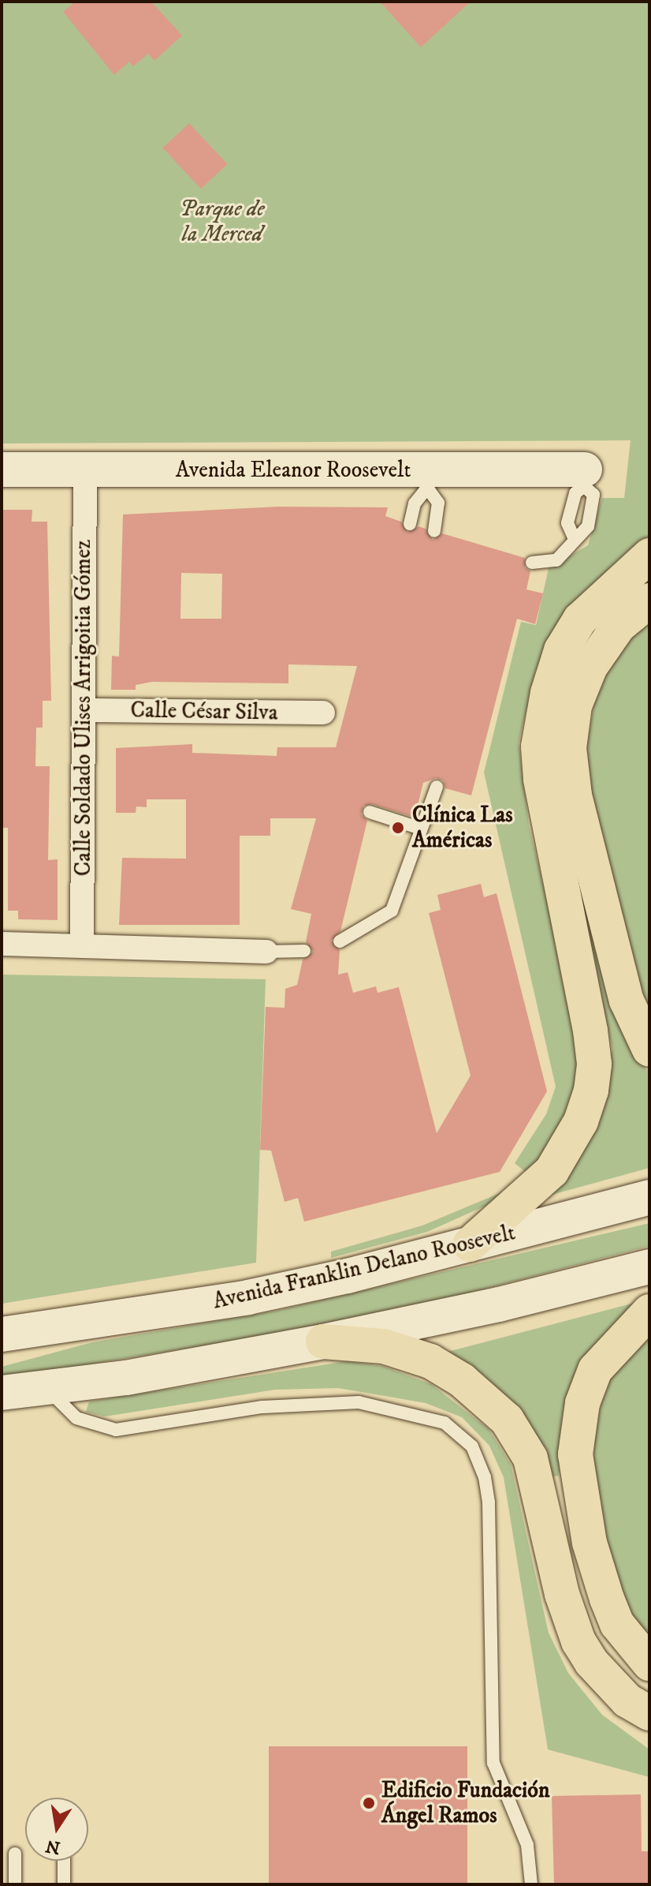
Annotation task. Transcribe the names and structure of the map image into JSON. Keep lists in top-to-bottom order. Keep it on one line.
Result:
{"streets":{"main road":["Avenida Eleanor Roosevelt","Avenida Franklin Delano Roosevelt"],"street":["Calle Soldado Ulises Arrigoitia Gómez","Calle César Silva"]},"crossings":[["Avenida Eleanor Roosevelt","Calle Soldado Ulises Arrigoitia Gómez"],["Calle Soldado Ulises Arrigoitia Gómez","Calle César Silva"]],"parks":["Parque de la Merced"],"places":["Clínica Las Américas","Edificio Fundación Ángel Ramos"],"north":"bottom"}
